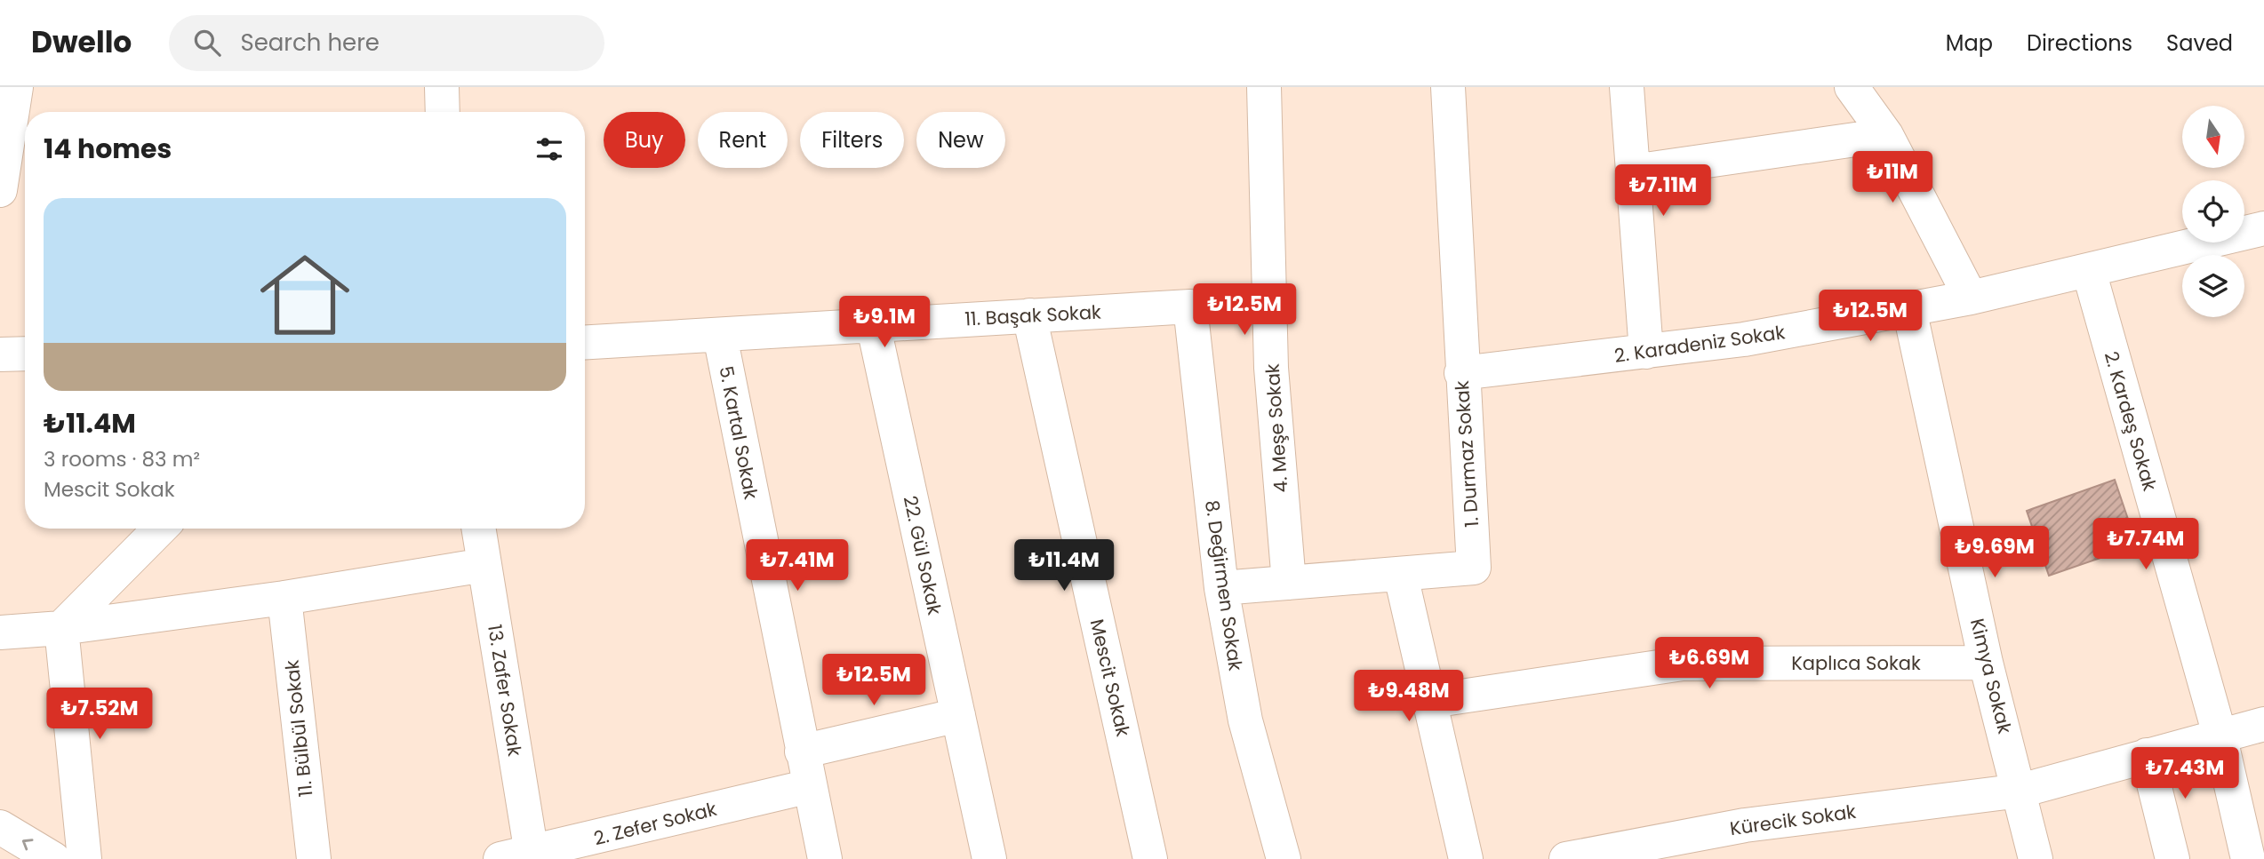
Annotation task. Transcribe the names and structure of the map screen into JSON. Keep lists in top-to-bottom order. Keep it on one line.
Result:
{"streets":{"street":["11. Başak Sokak","2. Karadeniz Sokak","2. Kardeş Sokak","4. Meşe Sokak","5. Kartal Sokak","1. Durmaz Sokak","22. Gül Sokak","8. Değirmen Sokak","Kaplıca Sokak","Kimya Sokak","Mescit Sokak","13. Zafer Sokak","11. Bülbül Sokak","Kürecik Sokak","2. Zefer Sokak"]},"crossings":[["11. Başak Sokak","5. Kartal Sokak"],["11. Başak Sokak","22. Gül Sokak"],["11. Başak Sokak","8. Değirmen Sokak"],["11. Başak Sokak","Mescit Sokak"],["2. Karadeniz Sokak","2. Kardeş Sokak"],["2. Karadeniz Sokak","1. Durmaz Sokak"],["2. Karadeniz Sokak","Kimya Sokak"],["2. Kardeş Sokak","Kürecik Sokak"],["4. Meşe Sokak","1. Durmaz Sokak"],["5. Kartal Sokak","2. Zefer Sokak"],["1. Durmaz Sokak","8. Değirmen Sokak"],["Kaplıca Sokak","Kimya Sokak"],["Kimya Sokak","Kürecik Sokak"],["13. Zafer Sokak","2. Zefer Sokak"]],"north":"bottom","page":{"header":"Dwello","search":"Search here","nav":["Map","Directions","Saved"],"chip":["Buy","Rent","Filters","New"],"heading":"14 homes","price":["₺11M","₺7.11M","₺12.5M","₺12.5M","₺9.1M","₺7.74M","₺9.69M","₺7.41M","₺11.4M","₺6.69M","₺12.5M","₺9.48M","₺7.52M","₺7.43M"],"list":[{"name":"₺11.4M","note":"3 rooms · 83 m² · Mescit Sokak"}]}}
